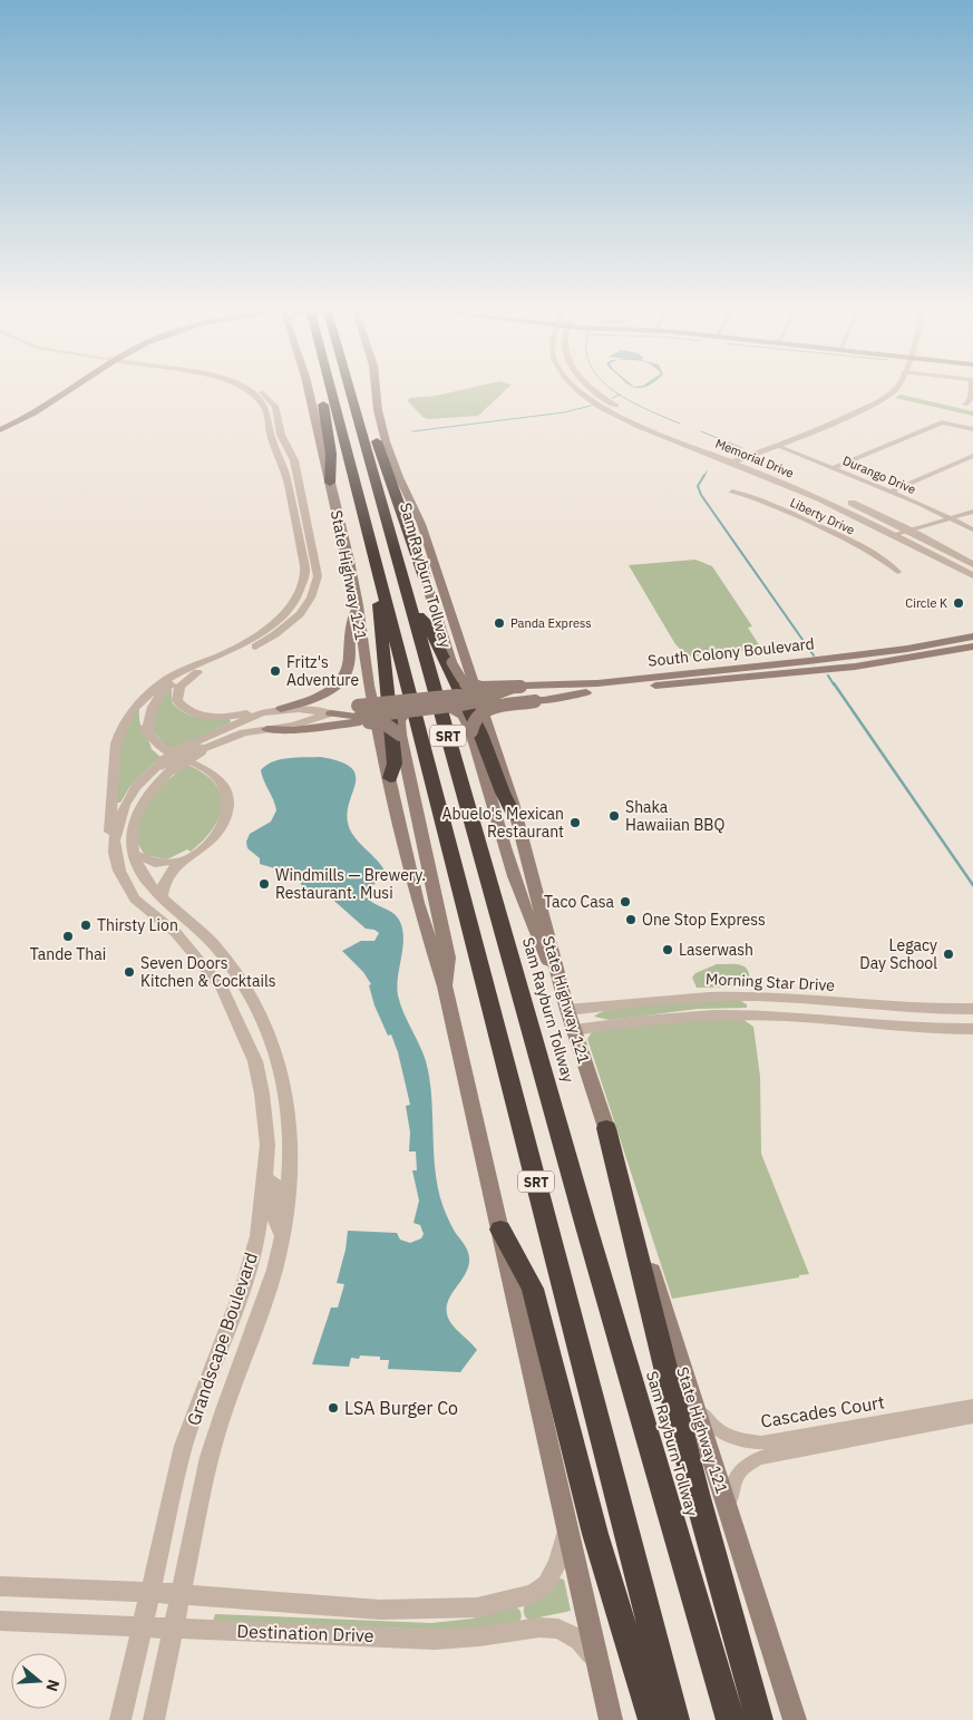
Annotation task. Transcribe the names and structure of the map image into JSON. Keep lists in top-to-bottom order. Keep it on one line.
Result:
{"streets":{"highway":["Sam Rayburn Tollway","SRT"],"main road":["State Highway 121","South Colony Boulevard","Grandscape Boulevard"],"street":["Memorial Drive","Durango Drive","Liberty Drive","Morning Star Drive","Cascades Court","Destination Drive"]},"crossings":[["State Highway 121","Morning Star Drive"],["State Highway 121","Cascades Court"],["State Highway 121","Destination Drive"],["South Colony Boulevard","Grandscape Boulevard"],["Grandscape Boulevard","Destination Drive"]],"places":["Circle K","Panda Express","Fritz's Adventure","Shaka Hawaiian BBQ","Abuelo's Mexican Restaurant","Windmills — Brewery. Restaurant. Musi","Taco Casa","One Stop Express","Thirsty Lion","Tande Thai","Laserwash","Legacy Day School","Seven Doors Kitchen & Cocktails","LSA Burger Co"],"north":"right"}
